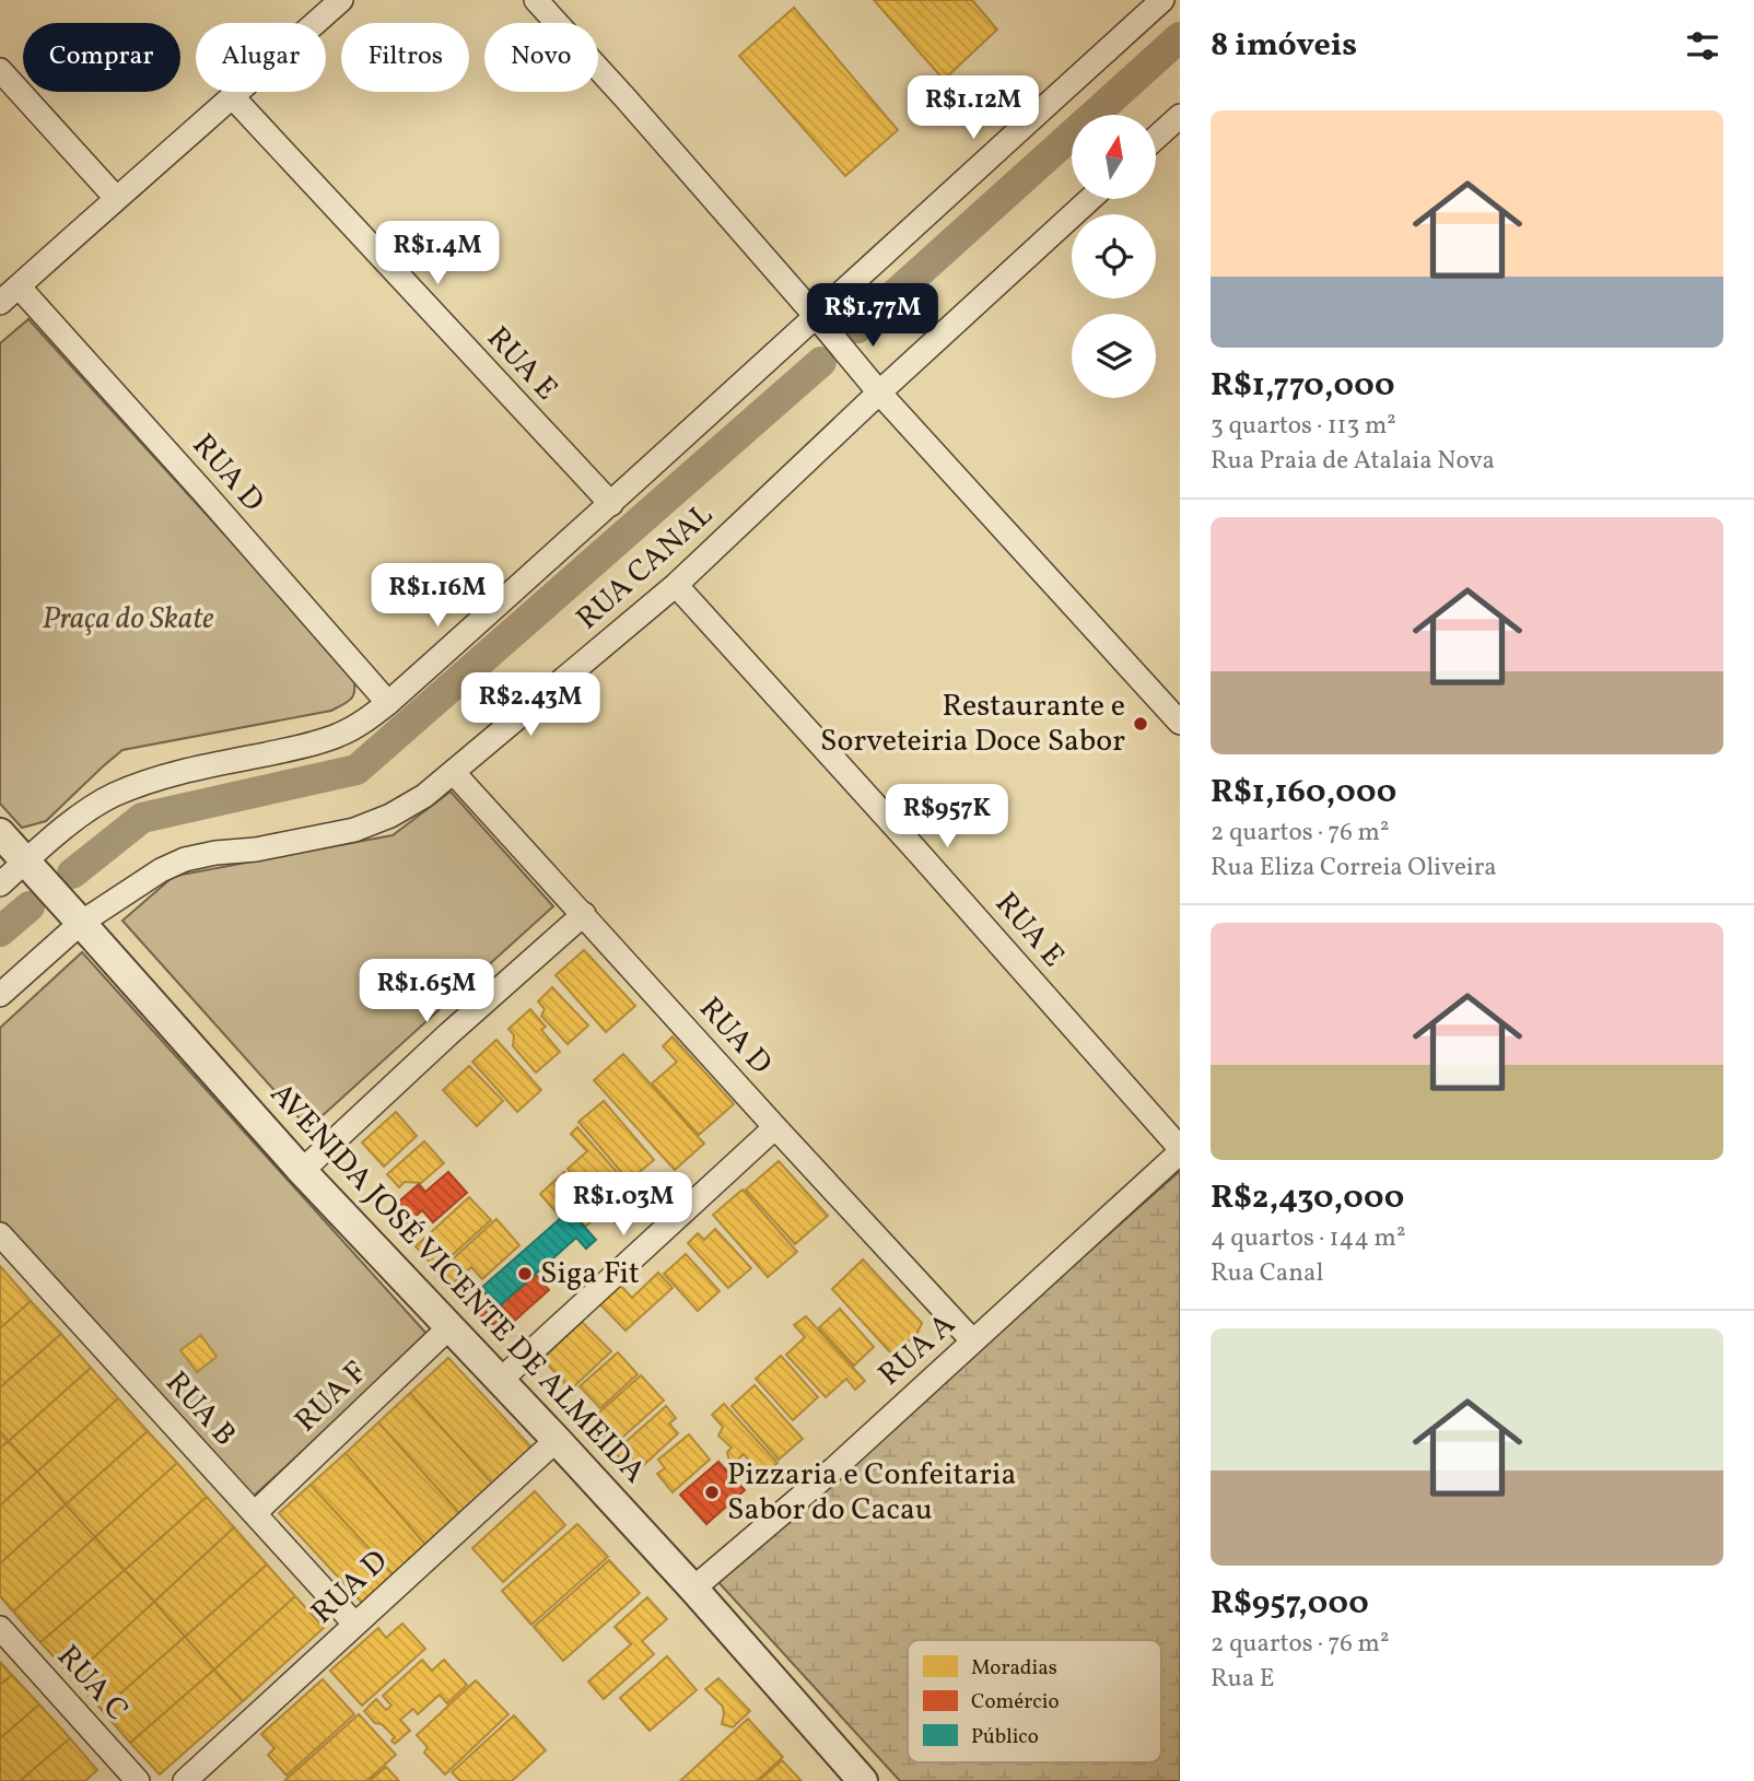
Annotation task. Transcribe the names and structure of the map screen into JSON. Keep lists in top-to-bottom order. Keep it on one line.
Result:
{"streets":{"street":["RUA E","RUA D","RUA CANAL","AVENIDA JOSÉ VICENTE DE ALMEIDA","RUA A","RUA F","RUA B","RUA C"]},"crossings":[["RUA E","RUA CANAL"],["RUA E","RUA A"],["RUA D","RUA CANAL"],["RUA D","AVENIDA JOSÉ VICENTE DE ALMEIDA"],["RUA D","RUA A"],["RUA D","RUA B"],["RUA CANAL","AVENIDA JOSÉ VICENTE DE ALMEIDA"],["AVENIDA JOSÉ VICENTE DE ALMEIDA","RUA A"],["AVENIDA JOSÉ VICENTE DE ALMEIDA","RUA F"],["RUA F","RUA B"]],"parks":["Praça do Skate"],"places":["Restaurante e Sorveteiria Doce Sabor","Siga Fit","Pizzaria e Confeitaria Sabor do Cacau"],"legend":["Moradias","Comércio","Público"],"north":"top","page":{"heading":"8 imóveis","chip":["Comprar","Alugar","Filtros","Novo"],"price":["R$1.12M","R$1.4M","R$1.77M","R$1.16M","R$2.43M","R$957K","R$1.65M","R$1.03M"],"list":[{"name":"R$1,770,000","note":"3 quartos · 113 m² · Rua Praia de Atalaia Nova"},{"name":"R$1,160,000","note":"2 quartos · 76 m² · Rua Eliza Correia Oliveira"},{"name":"R$2,430,000","note":"4 quartos · 144 m² · Rua Canal"},{"name":"R$957,000","note":"2 quartos · 76 m² · Rua E"}]}}
